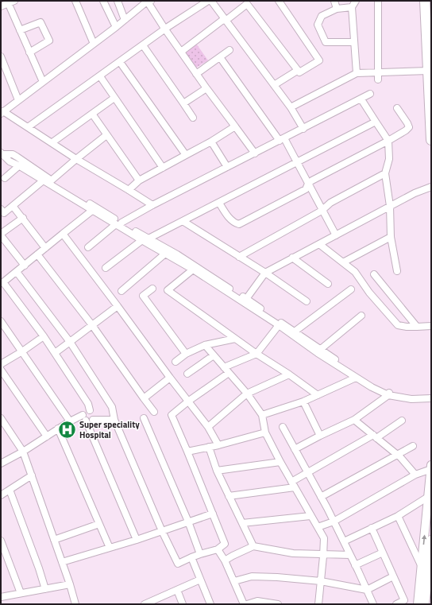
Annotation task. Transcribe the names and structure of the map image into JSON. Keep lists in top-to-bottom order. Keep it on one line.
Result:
{"places":{"hospital":["Super speciality Hospital"]}}
